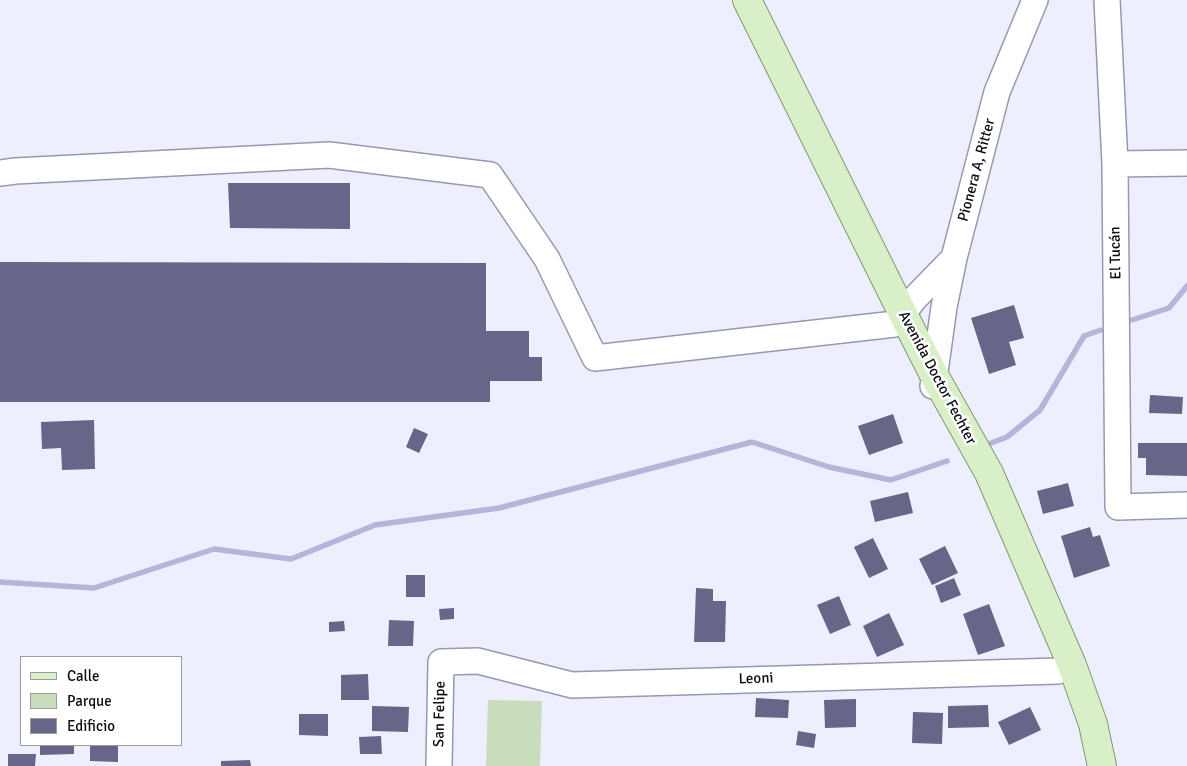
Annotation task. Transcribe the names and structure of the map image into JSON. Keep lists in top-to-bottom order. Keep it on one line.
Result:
{"streets":{"main road":["Avenida Doctor Fechter"],"street":["Pionera A, Ritter","El Tucán","Leoni","San Felipe"]},"crossings":[["Pionera A, Ritter","Avenida Doctor Fechter"],["Avenida Doctor Fechter","Leoni"],["Leoni","San Felipe"]],"legend":["Calle","Parque","Edificio"]}
